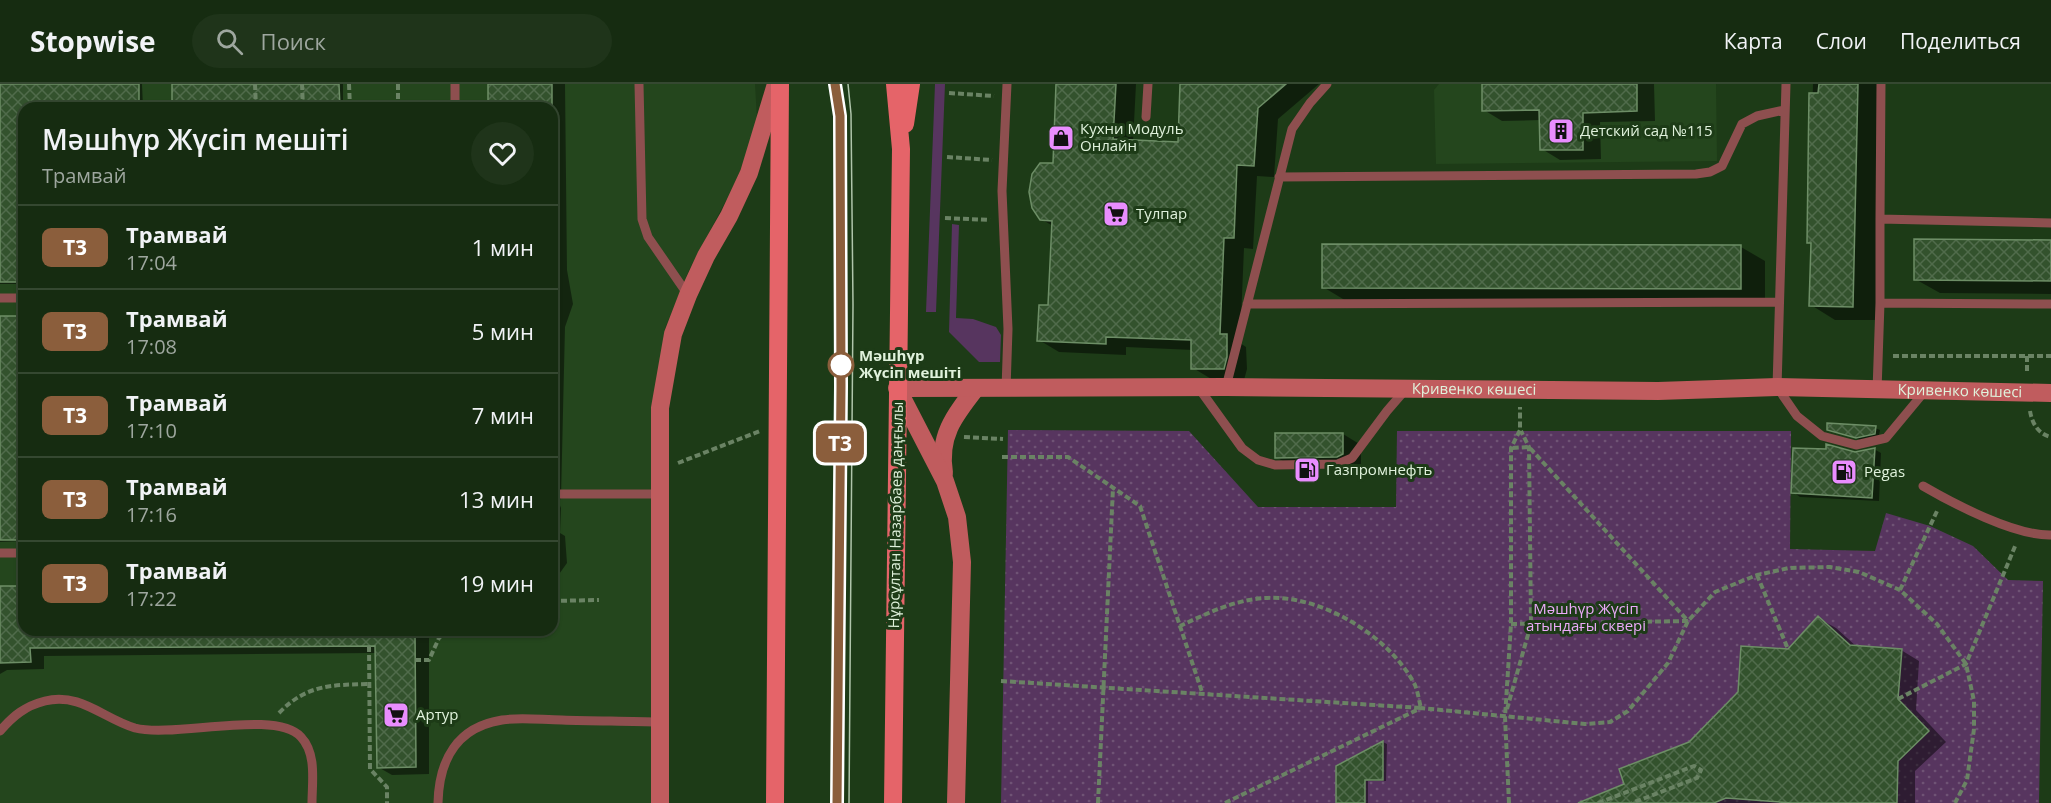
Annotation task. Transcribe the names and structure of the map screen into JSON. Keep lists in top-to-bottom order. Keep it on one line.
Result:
{"streets":{"main road":["Нұрсұлтан Назарбаев даңғылы"],"street":["Кривенко көшесі"]},"crossings":[["Кривенко көшесі","Нұрсұлтан Назарбаев даңғылы"]],"parks":["Мәшһүр Жүсіп атындағы сквері"],"places":{"building":["Детский сад №115"],"shop":["Кухни Модуль Онлайн"],"supermarket":["Тулпар","Артур"],"other":["Мәшһүр Жүсіп мешіті"],"fuel station":["Газпромнефть","Pegas"]},"lines":["tram line T3"],"page":{"header":"Stopwise","search":"Поиск","nav":["Карта","Слои","Поделиться"],"on_map":"T3","heading":["Мәшһүр Жүсіп мешіті","Трамвай"],"list":[{"mark":"T3","name":"Трамвай","note":"17:04","value":"1 мин"},{"mark":"T3","name":"Трамвай","note":"17:08","value":"5 мин"},{"mark":"T3","name":"Трамвай","note":"17:10","value":"7 мин"},{"mark":"T3","name":"Трамвай","note":"17:16","value":"13 мин"},{"mark":"T3","name":"Трамвай","note":"17:22","value":"19 мин"}]}}
